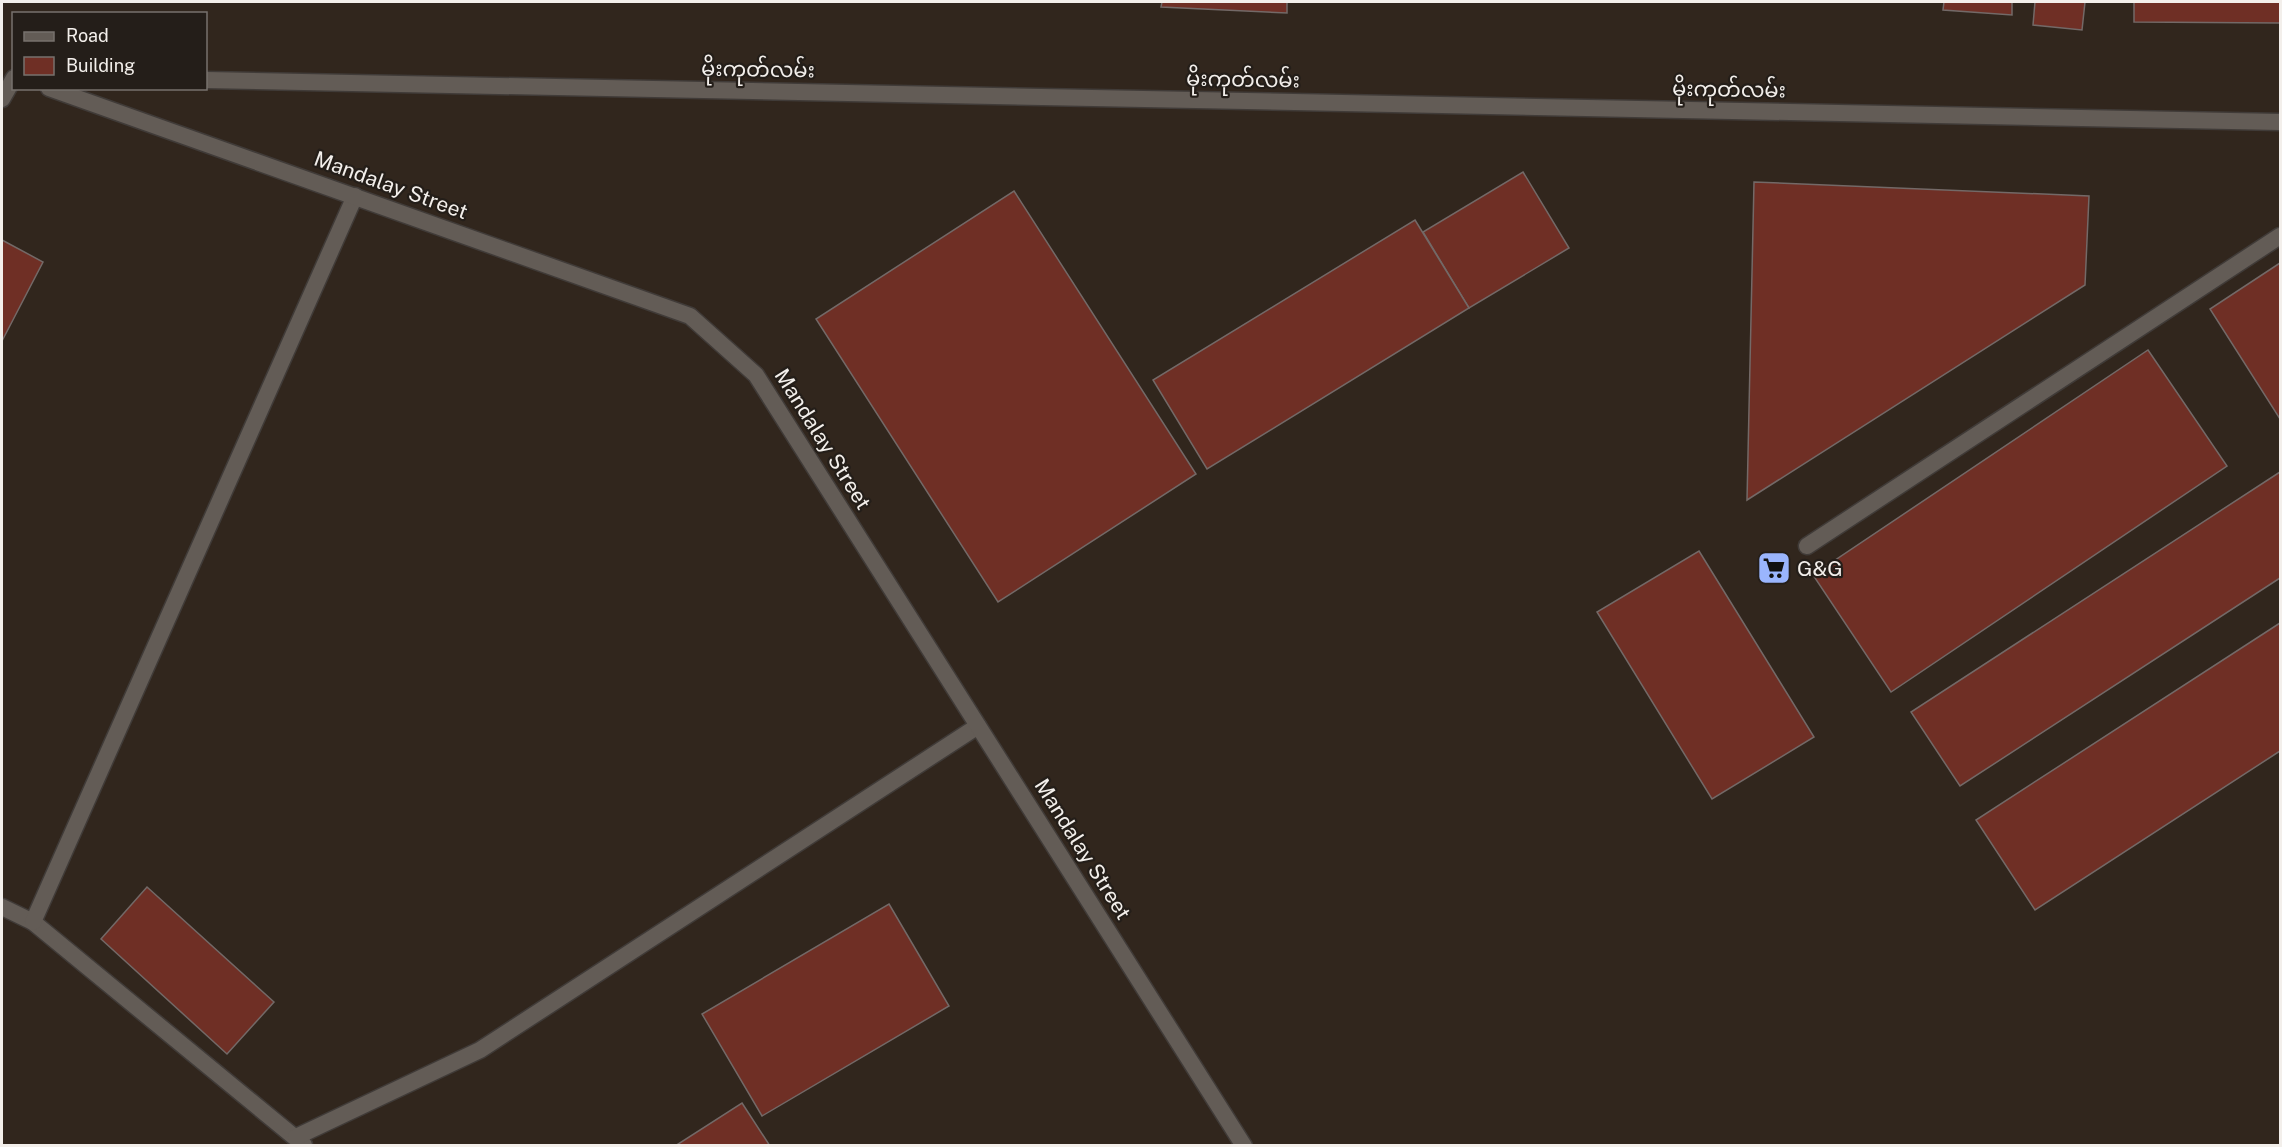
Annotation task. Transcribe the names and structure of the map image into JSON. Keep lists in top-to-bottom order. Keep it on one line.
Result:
{"streets":{"street":["မိုးကုတ်လမ်း","Mandalay Street"]},"places":{"supermarket":["G&G"]},"legend":["Road","Building"]}
